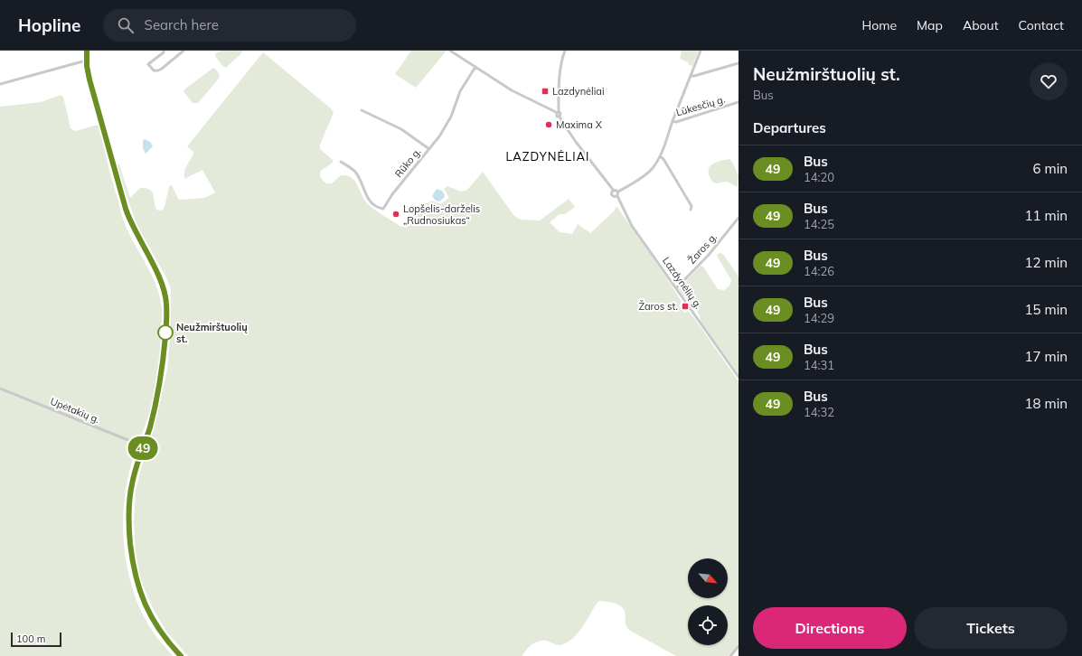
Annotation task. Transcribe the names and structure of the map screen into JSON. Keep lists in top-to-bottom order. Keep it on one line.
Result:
{"streets":{"street":["Lūkesčių g.","Rūko g.","Žaros g.","Lazdynėlių g.","Upėtakių g."]},"crossings":[["Žaros g.","Lazdynėlių g."]],"districts":["LAZDYNĖLIAI"],"places":{"transit":["Lazdynėliai","Žaros st."],"other":["Maxima X","Lopšelis-darželis „Rudnosiukas“","Neužmirštuolių st."]},"lines":["bus line 49"],"scale_bar":"100 m","north":"bottom right","page":{"header":"Hopline","search":"Search here","nav":["Home","Map","About","Contact"],"on_map":"49","heading":[["Neužmirštuolių st.","Bus"],"Departures"],"list":[{"mark":"49","name":"Bus","note":"14:20","value":"6 min"},{"mark":"49","name":"Bus","note":"14:25","value":"11 min"},{"mark":"49","name":"Bus","note":"14:26","value":"12 min"},{"mark":"49","name":"Bus","note":"14:29","value":"15 min"},{"mark":"49","name":"Bus","note":"14:31","value":"17 min"},{"mark":"49","name":"Bus","note":"14:32","value":"18 min"}],"buttons":["Directions","Tickets"],"scale":"100 m"}}
